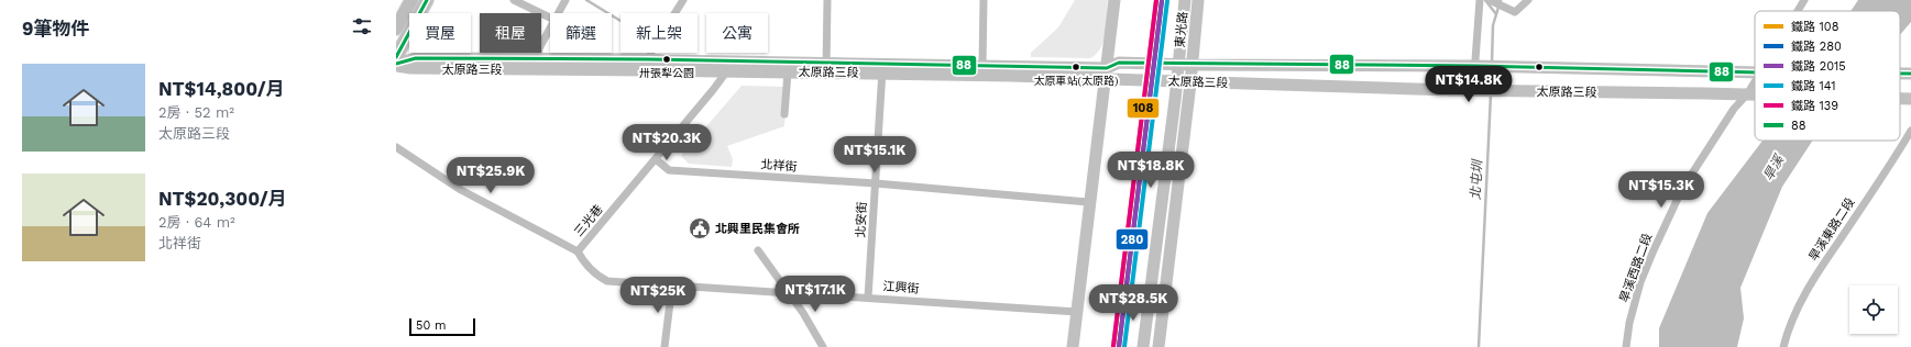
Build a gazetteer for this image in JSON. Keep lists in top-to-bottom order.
{
  "streets": {
    "street": [
      "東光路",
      "太原路三段",
      "北祥街",
      "北安街",
      "三光巷",
      "旱溪東路二段",
      "旱溪西路二段",
      "江興街"
    ]
  },
  "crossings": [
    ["東光路", "太原路三段"],
    ["太原路三段", "北安街"],
    ["太原路三段", "三光巷"],
    ["太原路三段", "旱溪西路二段"],
    ["北祥街", "北安街"],
    ["北祥街", "三光巷"],
    ["北安街", "江興街"],
    ["三光巷", "江興街"]
  ],
  "water": ["旱溪", "北屯圳"],
  "places": {
    "other": ["卅張犁公園", "太原車站(太原路)"],
    "public building": ["北興里民集會所"]
  },
  "lines": [
    "rail line 108",
    "rail line 2015",
    "rail line 139",
    "transit line 88",
    "rail line 280",
    "rail line 141"
  ],
  "legend": [
    "鐵路 108",
    "鐵路 280",
    "鐵路 2015",
    "鐵路 141",
    "鐵路 139",
    "88"
  ],
  "scale_bar": "50 m",
  "page": {
    "heading": "9筆物件",
    "chip": [
      "買屋",
      "租屋",
      "篩選",
      "新上架",
      "公寓"
    ],
    "list": [
      {
        "name": "NT$14,800/月",
        "note": "2房 · 52 m² · 太原路三段"
      },
      {
        "name": "NT$20,300/月",
        "note": "2房 · 64 m² · 北祥街"
      }
    ],
    "price": [
      "NT$14.8K",
      "NT$20.3K",
      "NT$15.1K",
      "NT$18.8K",
      "NT$25.9K",
      "NT$15.3K",
      "NT$17.1K",
      "NT$25K",
      "NT$28.5K"
    ],
    "scale": "50 m"
  }
}
